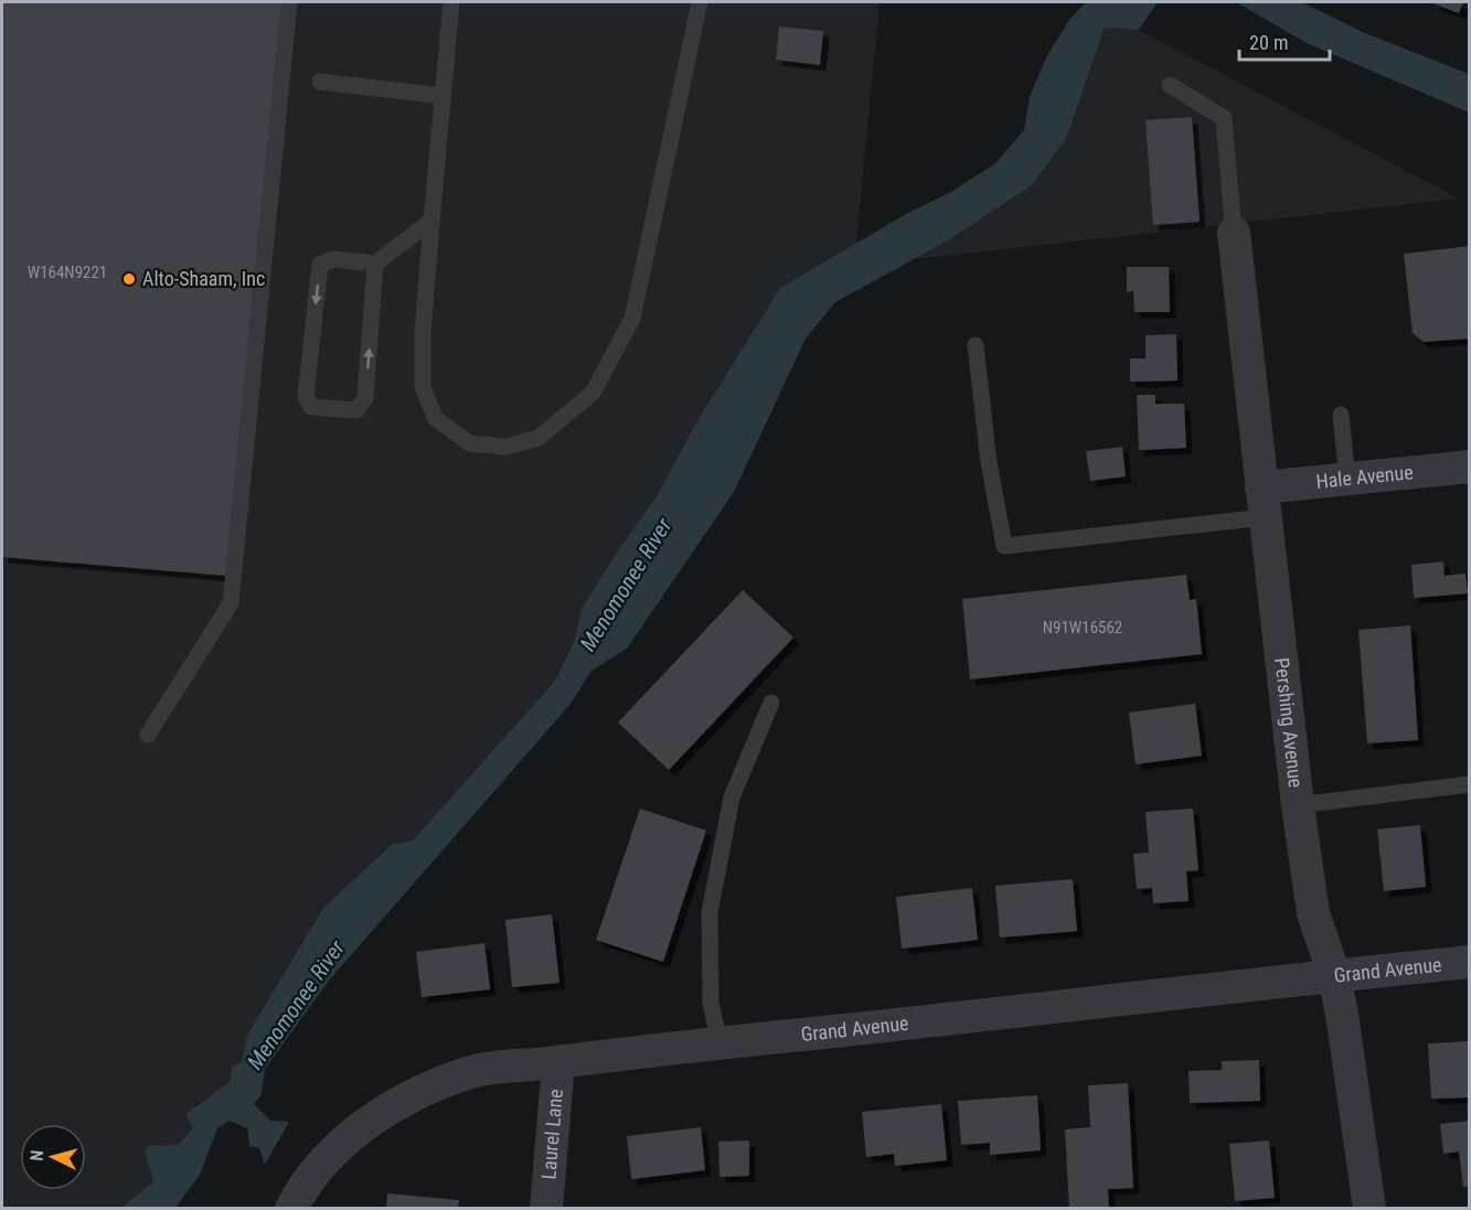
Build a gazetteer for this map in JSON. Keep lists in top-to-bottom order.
{
  "streets": {
    "street": [
      "Hale Avenue",
      "Pershing Avenue",
      "Grand Avenue",
      "Laurel Lane"
    ]
  },
  "crossings": [
    ["Hale Avenue", "Pershing Avenue"],
    ["Pershing Avenue", "Grand Avenue"],
    ["Grand Avenue", "Laurel Lane"]
  ],
  "water": ["Menomonee River"],
  "places": ["Alto-Shaam, Inc"],
  "house_numbers": ["W164N9221", "N91W16562"],
  "scale_bar": "20 m",
  "north": "left"
}
